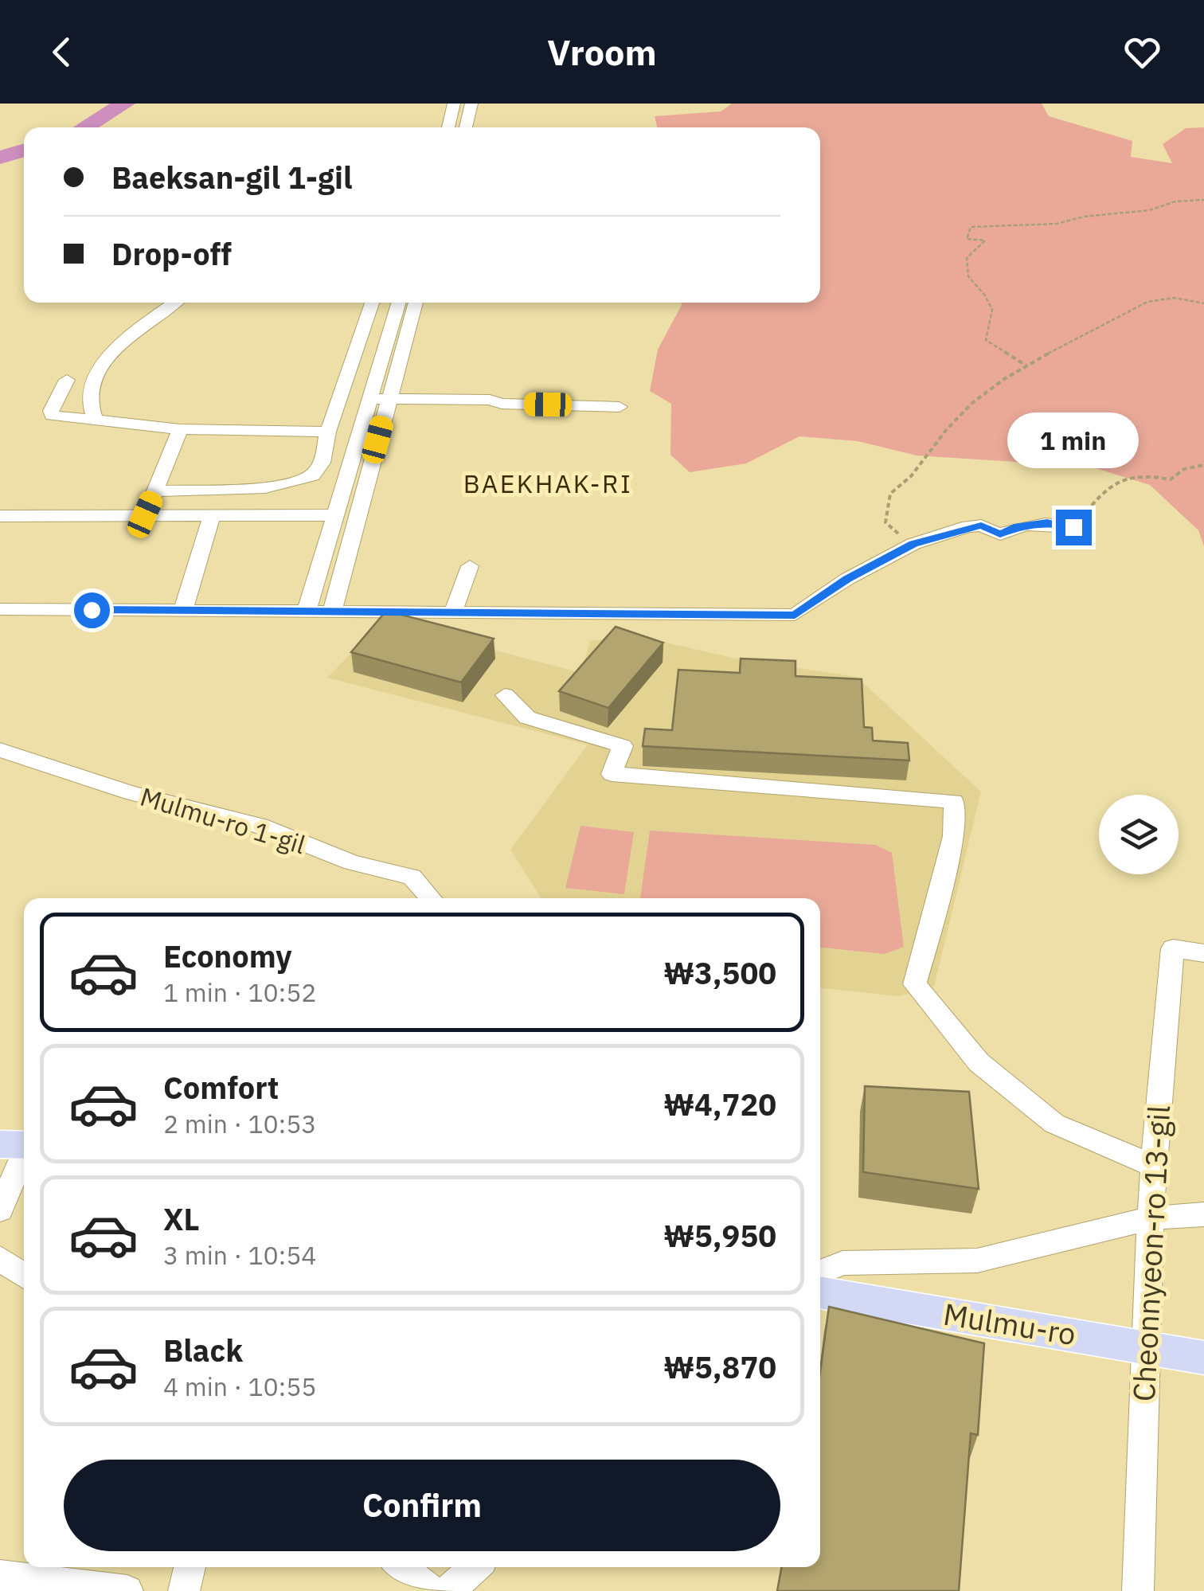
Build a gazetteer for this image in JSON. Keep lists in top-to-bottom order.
{
  "streets": {
    "main road": ["Mulmu-ro"],
    "street": ["Mulmu-ro 1-gil", "Cheonnyeon-ro 13-gil"]
  },
  "crossings": [
    ["Cheonnyeon-ro 13-gil", "Mulmu-ro"]
  ],
  "districts": ["BAEKHAK-RI"],
  "page": {
    "header": "Vroom",
    "banner": ["Baeksan-gil 1-gil", "Drop-off"],
    "bubble": "1 min",
    "list": [
      {
        "name": "Economy",
        "note": "1 min · 10:52",
        "value": "₩3,500"
      },
      {
        "name": "Comfort",
        "note": "2 min · 10:53",
        "value": "₩4,720"
      },
      {
        "name": "XL",
        "note": "3 min · 10:54",
        "value": "₩5,950"
      },
      {
        "name": "Black",
        "note": "4 min · 10:55",
        "value": "₩5,870"
      }
    ],
    "buttons": "Confirm"
  }
}
